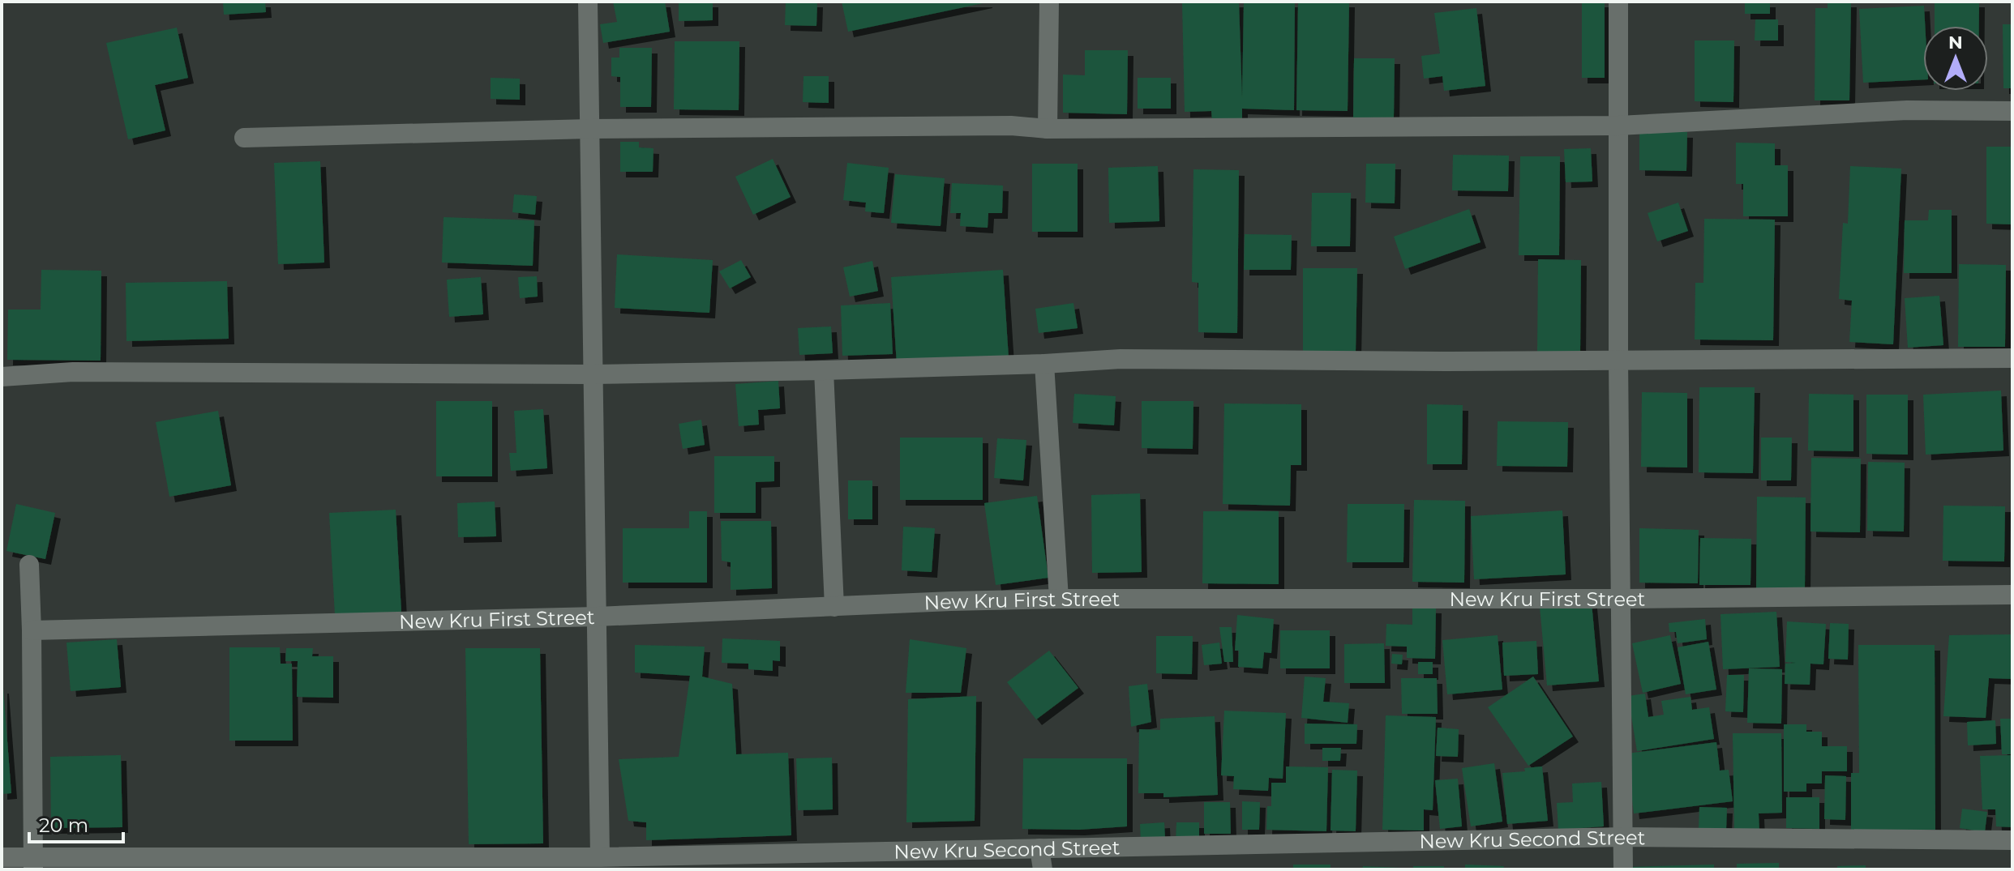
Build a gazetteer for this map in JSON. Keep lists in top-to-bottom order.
{
  "streets": {
    "street": ["New Kru First Street", "New Kru Second Street"]
  },
  "scale_bar": "20 m",
  "north": "top"
}
